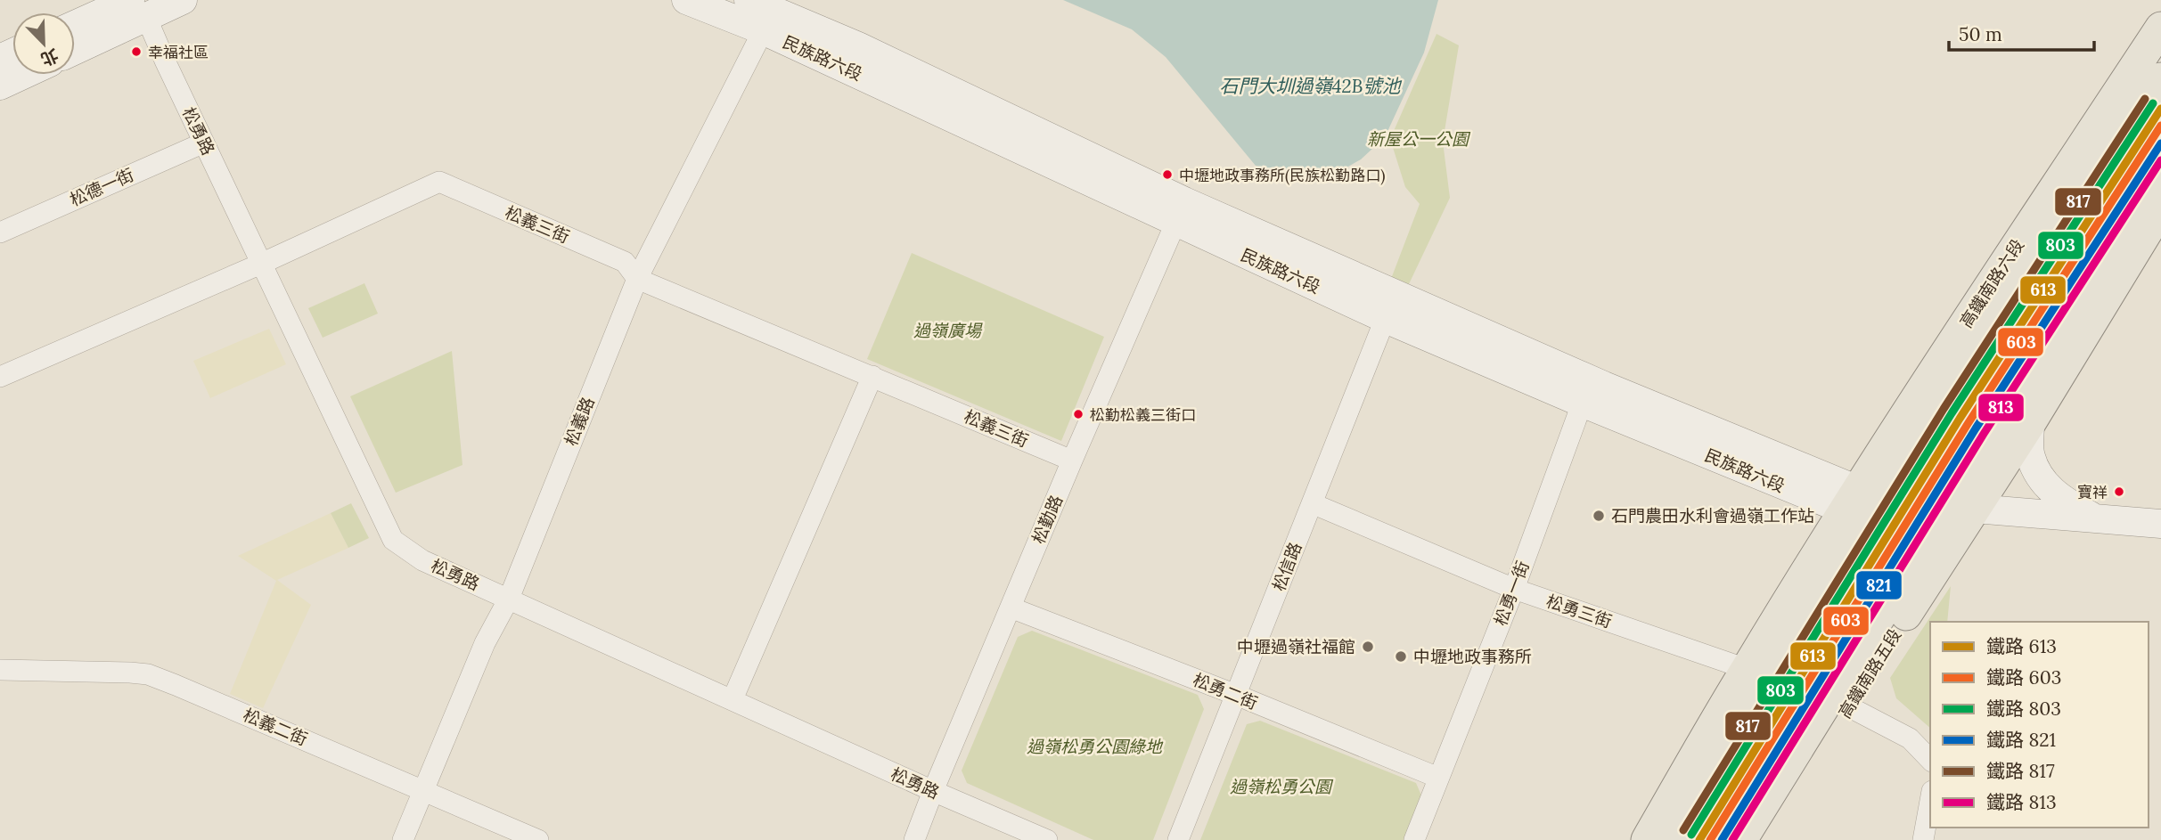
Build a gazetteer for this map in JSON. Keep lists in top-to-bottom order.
{
  "streets": {
    "main road": ["民族路六段", "高鐵南路六段", "高鐵南路五段"],
    "street": [
      "松勇路",
      "松德一街",
      "松義三街",
      "松義路",
      "松勤路",
      "松信路",
      "松勇一街",
      "松勇三街",
      "松勇二街",
      "松義二街"
    ]
  },
  "crossings": [
    ["民族路六段", "高鐵南路六段"],
    ["民族路六段", "松義路"],
    ["民族路六段", "松勤路"],
    ["民族路六段", "松信路"],
    ["民族路六段", "松勇一街"],
    ["民族路六段", "高鐵南路五段"],
    ["松勇路", "松德一街"],
    ["松勇路", "松義三街"],
    ["松勇路", "松義路"],
    ["松勇路", "松勤路"],
    ["松義三街", "松義路"],
    ["松義三街", "松勤路"],
    ["松義路", "松義二街"],
    ["松勤路", "松勇二街"],
    ["松信路", "松勇三街"],
    ["松信路", "松勇二街"],
    ["松勇一街", "松勇三街"],
    ["松勇一街", "松勇二街"]
  ],
  "water": ["石門大圳過嶺42B號池"],
  "parks": [
    "新屋公一公園",
    "過嶺廣場",
    "過嶺松勇公園綠地",
    "過嶺松勇公園"
  ],
  "places": [
    "幸福社區",
    "中壢地政事務所(民族松勤路口)",
    "松勤松義三街口",
    "寶祥",
    "石門農田水利會過嶺工作站",
    "中壢過嶺社福館",
    "中壢地政事務所"
  ],
  "lines": [
    "rail line 817",
    "rail line 803",
    "rail line 613",
    "rail line 603",
    "rail line 821",
    "rail line 813"
  ],
  "legend": [
    "鐵路 613",
    "鐵路 603",
    "鐵路 803",
    "鐵路 821",
    "鐵路 817",
    "鐵路 813"
  ],
  "scale_bar": "50 m",
  "north": "bottom right"
}
